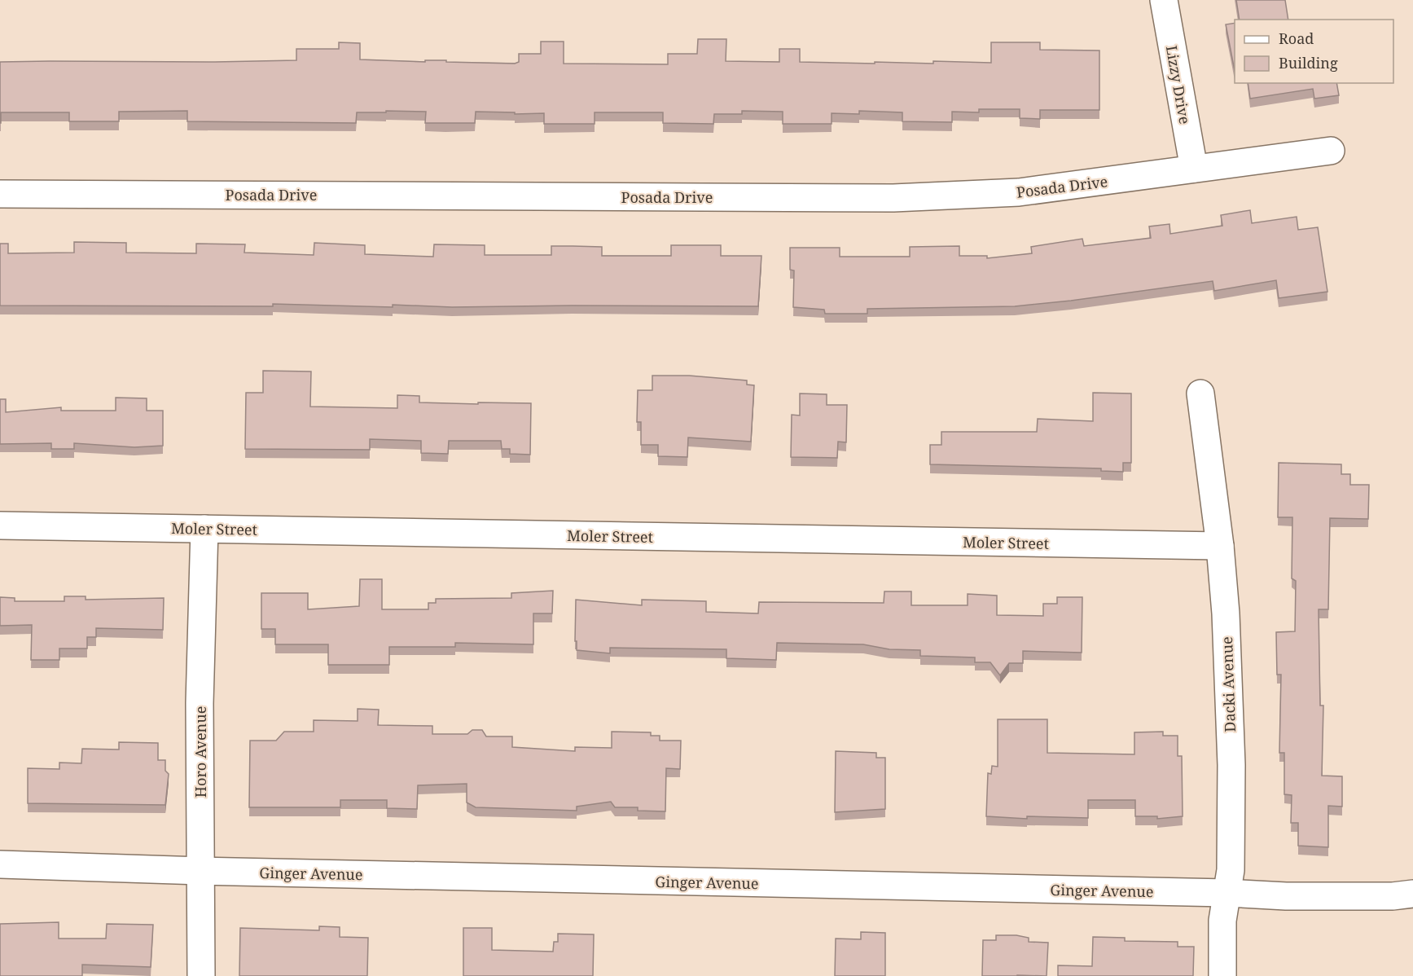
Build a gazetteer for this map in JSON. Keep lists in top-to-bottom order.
{
  "streets": {
    "street": [
      "Lizzy Drive",
      "Posada Drive",
      "Moler Street",
      "Dacki Avenue",
      "Horo Avenue",
      "Ginger Avenue"
    ]
  },
  "crossings": [
    ["Lizzy Drive", "Posada Drive"],
    ["Moler Street", "Dacki Avenue"],
    ["Moler Street", "Horo Avenue"],
    ["Dacki Avenue", "Ginger Avenue"],
    ["Horo Avenue", "Ginger Avenue"]
  ],
  "legend": ["Road", "Building"]
}
